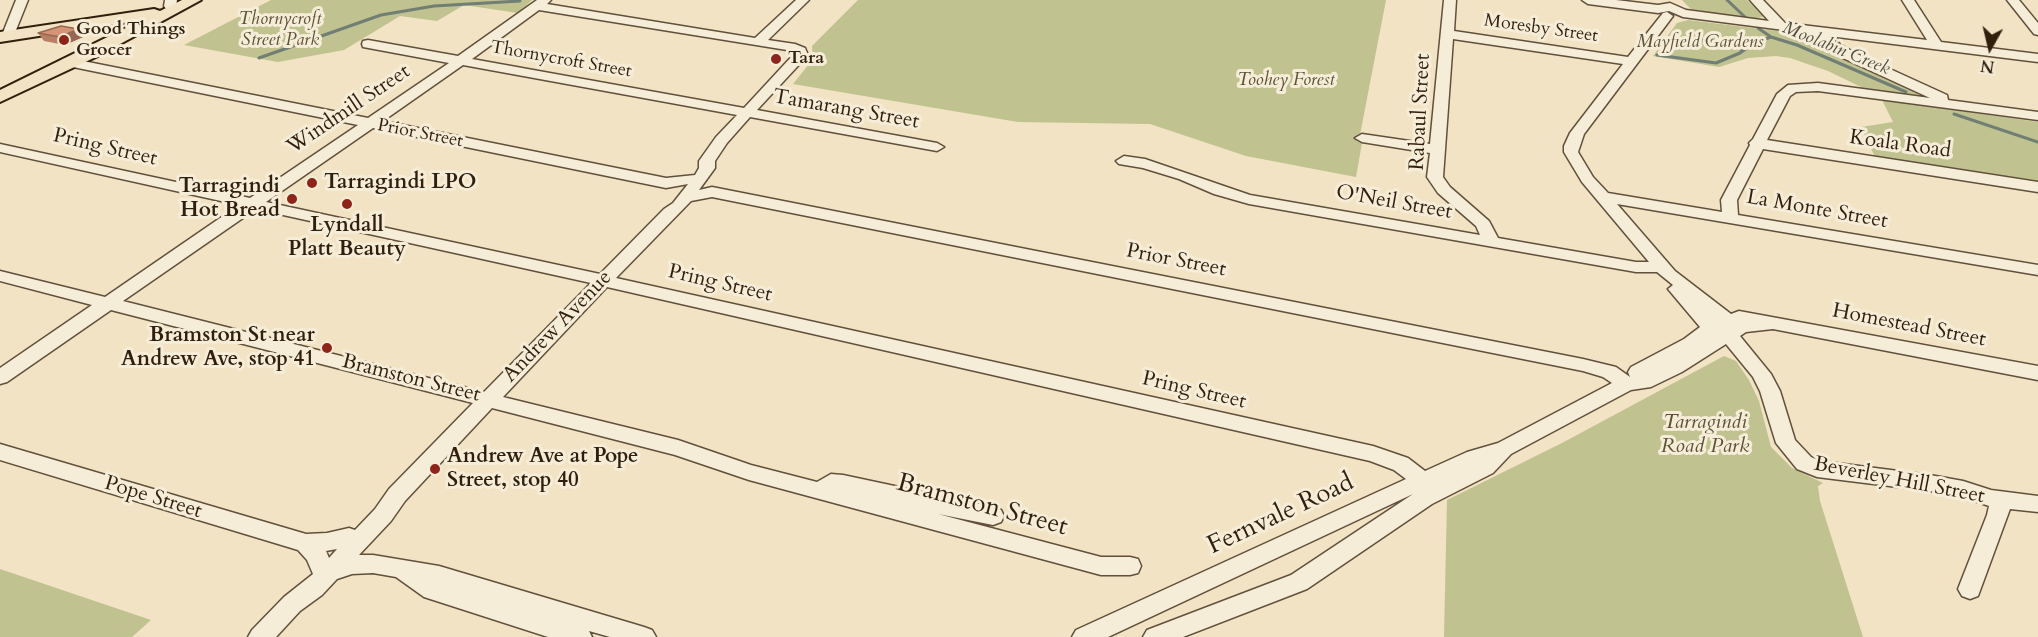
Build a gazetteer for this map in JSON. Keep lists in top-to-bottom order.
{
  "streets": {
    "street": [
      "Moresby Street",
      "Thornycroft Street",
      "Windmill Street",
      "Tamarang Street",
      "Rabaul Street",
      "Prior Street",
      "Koala Road",
      "Pring Street",
      "O'Neil Street",
      "La Monte Street",
      "Homestead Street",
      "Andrew Avenue",
      "Bramston Street",
      "Beverley Hill Street",
      "Pope Street",
      "Fernvale Road"
    ]
  },
  "crossings": [
    ["Moresby Street", "Rabaul Street"],
    ["Moresby Street", "Beverley Hill Street"],
    ["Thornycroft Street", "Windmill Street"],
    ["Thornycroft Street", "Tamarang Street"],
    ["Thornycroft Street", "Andrew Avenue"],
    ["Windmill Street", "Prior Street"],
    ["Windmill Street", "Pring Street"],
    ["Windmill Street", "Bramston Street"],
    ["Tamarang Street", "Andrew Avenue"],
    ["Rabaul Street", "O'Neil Street"],
    ["Prior Street", "Andrew Avenue"],
    ["Prior Street", "Fernvale Road"],
    ["Pring Street", "Andrew Avenue"],
    ["Pring Street", "Fernvale Road"],
    ["O'Neil Street", "Beverley Hill Street"],
    ["La Monte Street", "Beverley Hill Street"],
    ["Homestead Street", "Beverley Hill Street"],
    ["Homestead Street", "Fernvale Road"],
    ["Andrew Avenue", "Bramston Street"],
    ["Andrew Avenue", "Pope Street"],
    ["Beverley Hill Street", "Fernvale Road"]
  ],
  "water": ["Moolabin Creek"],
  "parks": [
    "Thornycroft Street Park",
    "Mayfield Gardens",
    "Toohey Forest",
    "Tarragindi Road Park"
  ],
  "places": [
    "Good Things Grocer",
    "Tara",
    "Tarragindi LPO",
    "Tarragindi Hot Bread",
    "Lyndall Platt Beauty",
    "Bramston St near Andrew Ave, stop 41",
    "Andrew Ave at Pope Street, stop 40"
  ],
  "north": "bottom"
}
